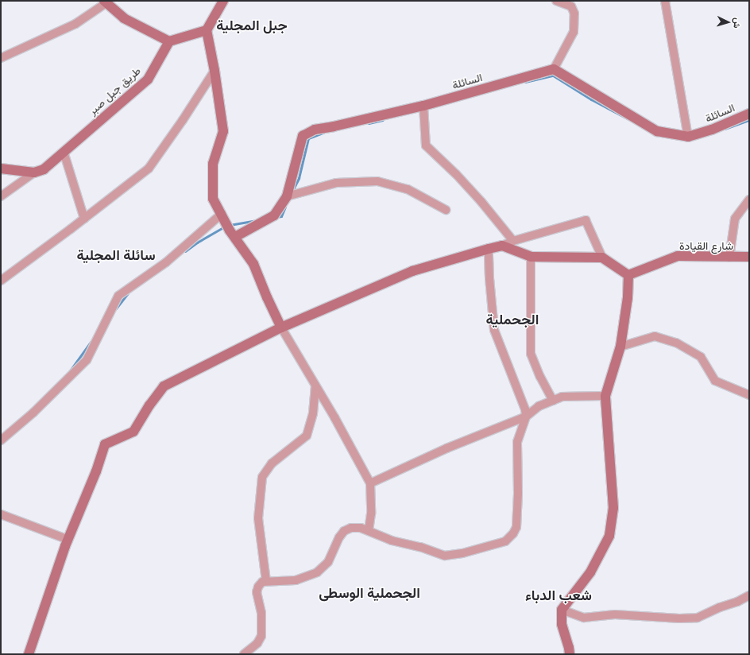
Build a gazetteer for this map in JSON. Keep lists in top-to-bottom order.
{
  "streets": {
    "street": ["السائلة", "طريق جبل صبر", "شارع القيادة"]
  },
  "districts": [
    "جبل المجلية",
    "سائلة المجلية",
    "الجحملية",
    "الجحملية الوسطى",
    "شعب الدباء"
  ],
  "north": "right"
}
